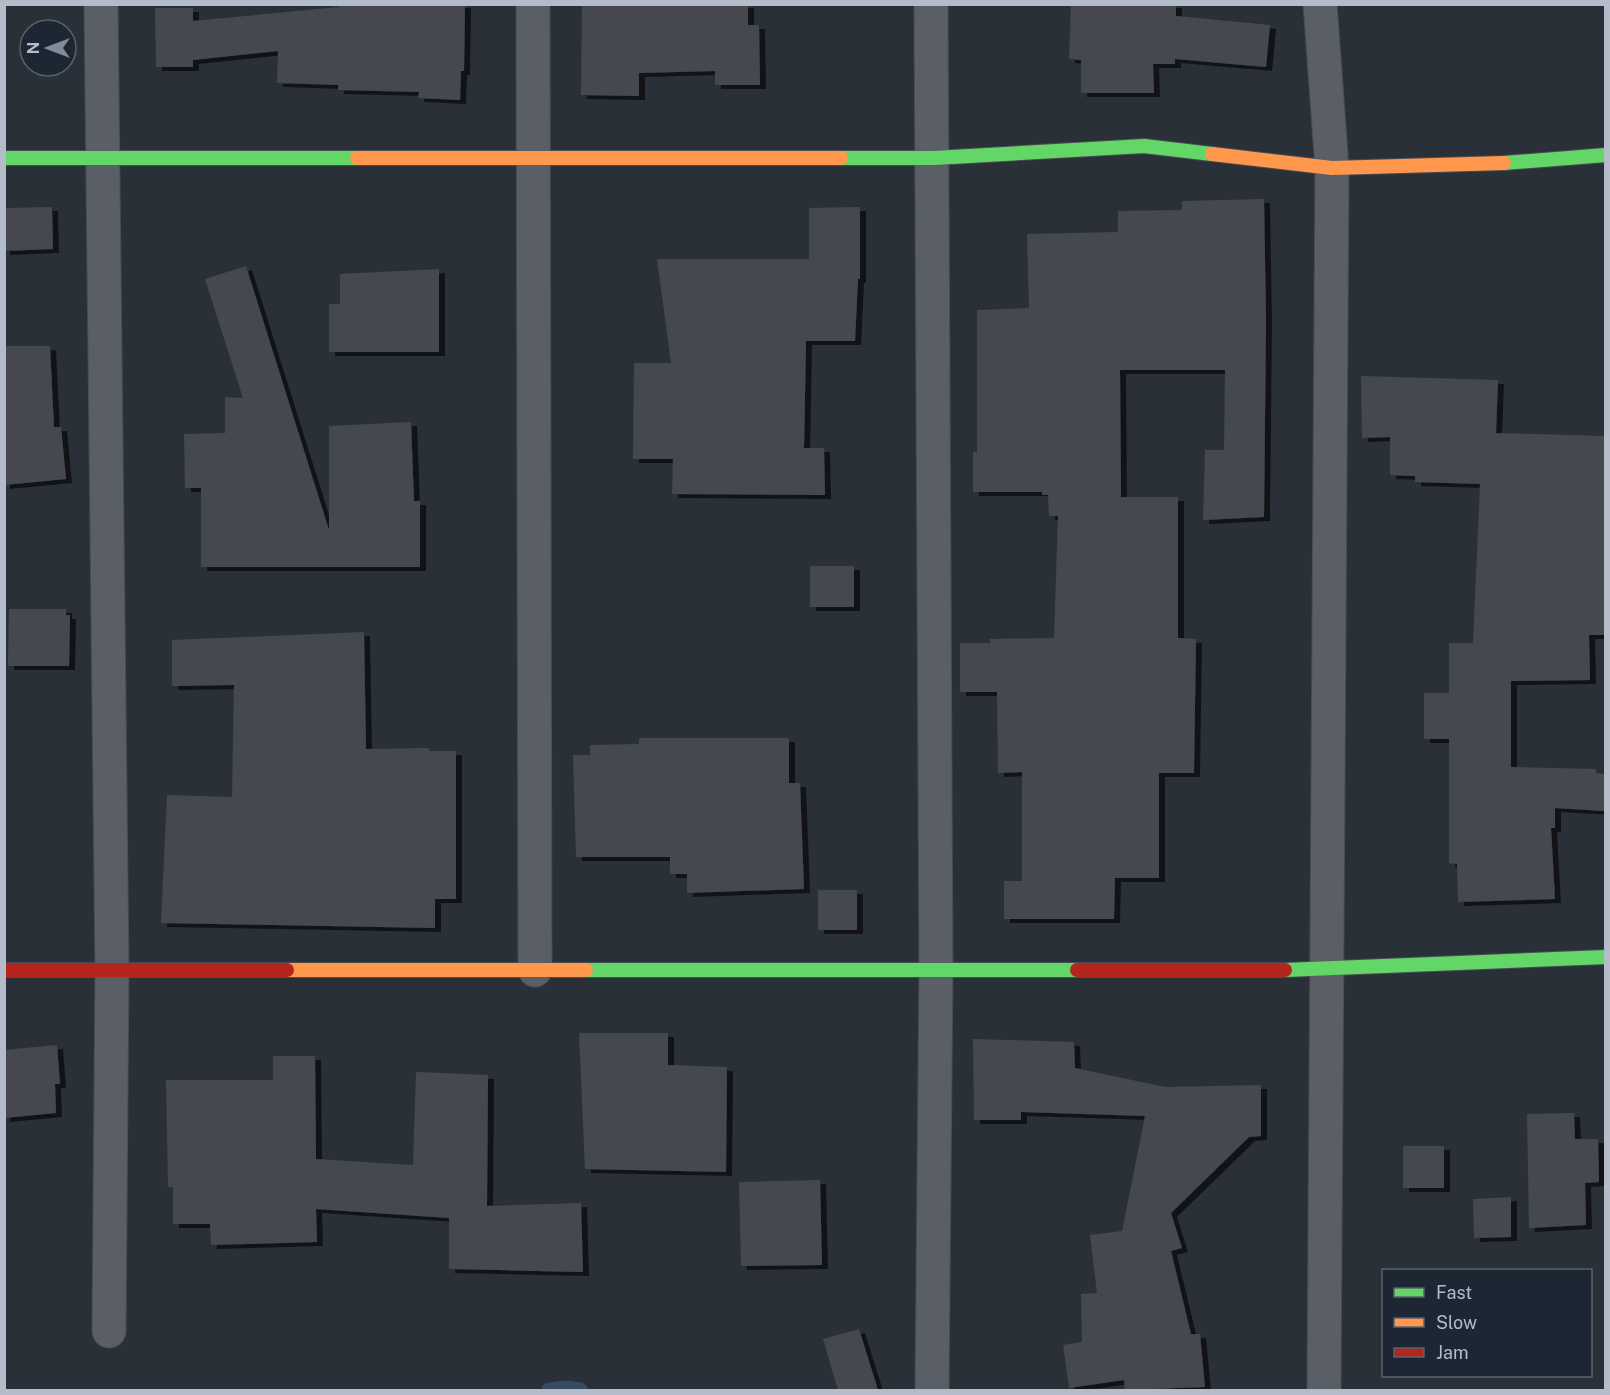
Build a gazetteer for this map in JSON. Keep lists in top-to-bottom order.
{
  "legend": ["Fast", "Slow", "Jam"],
  "north": "left"
}
